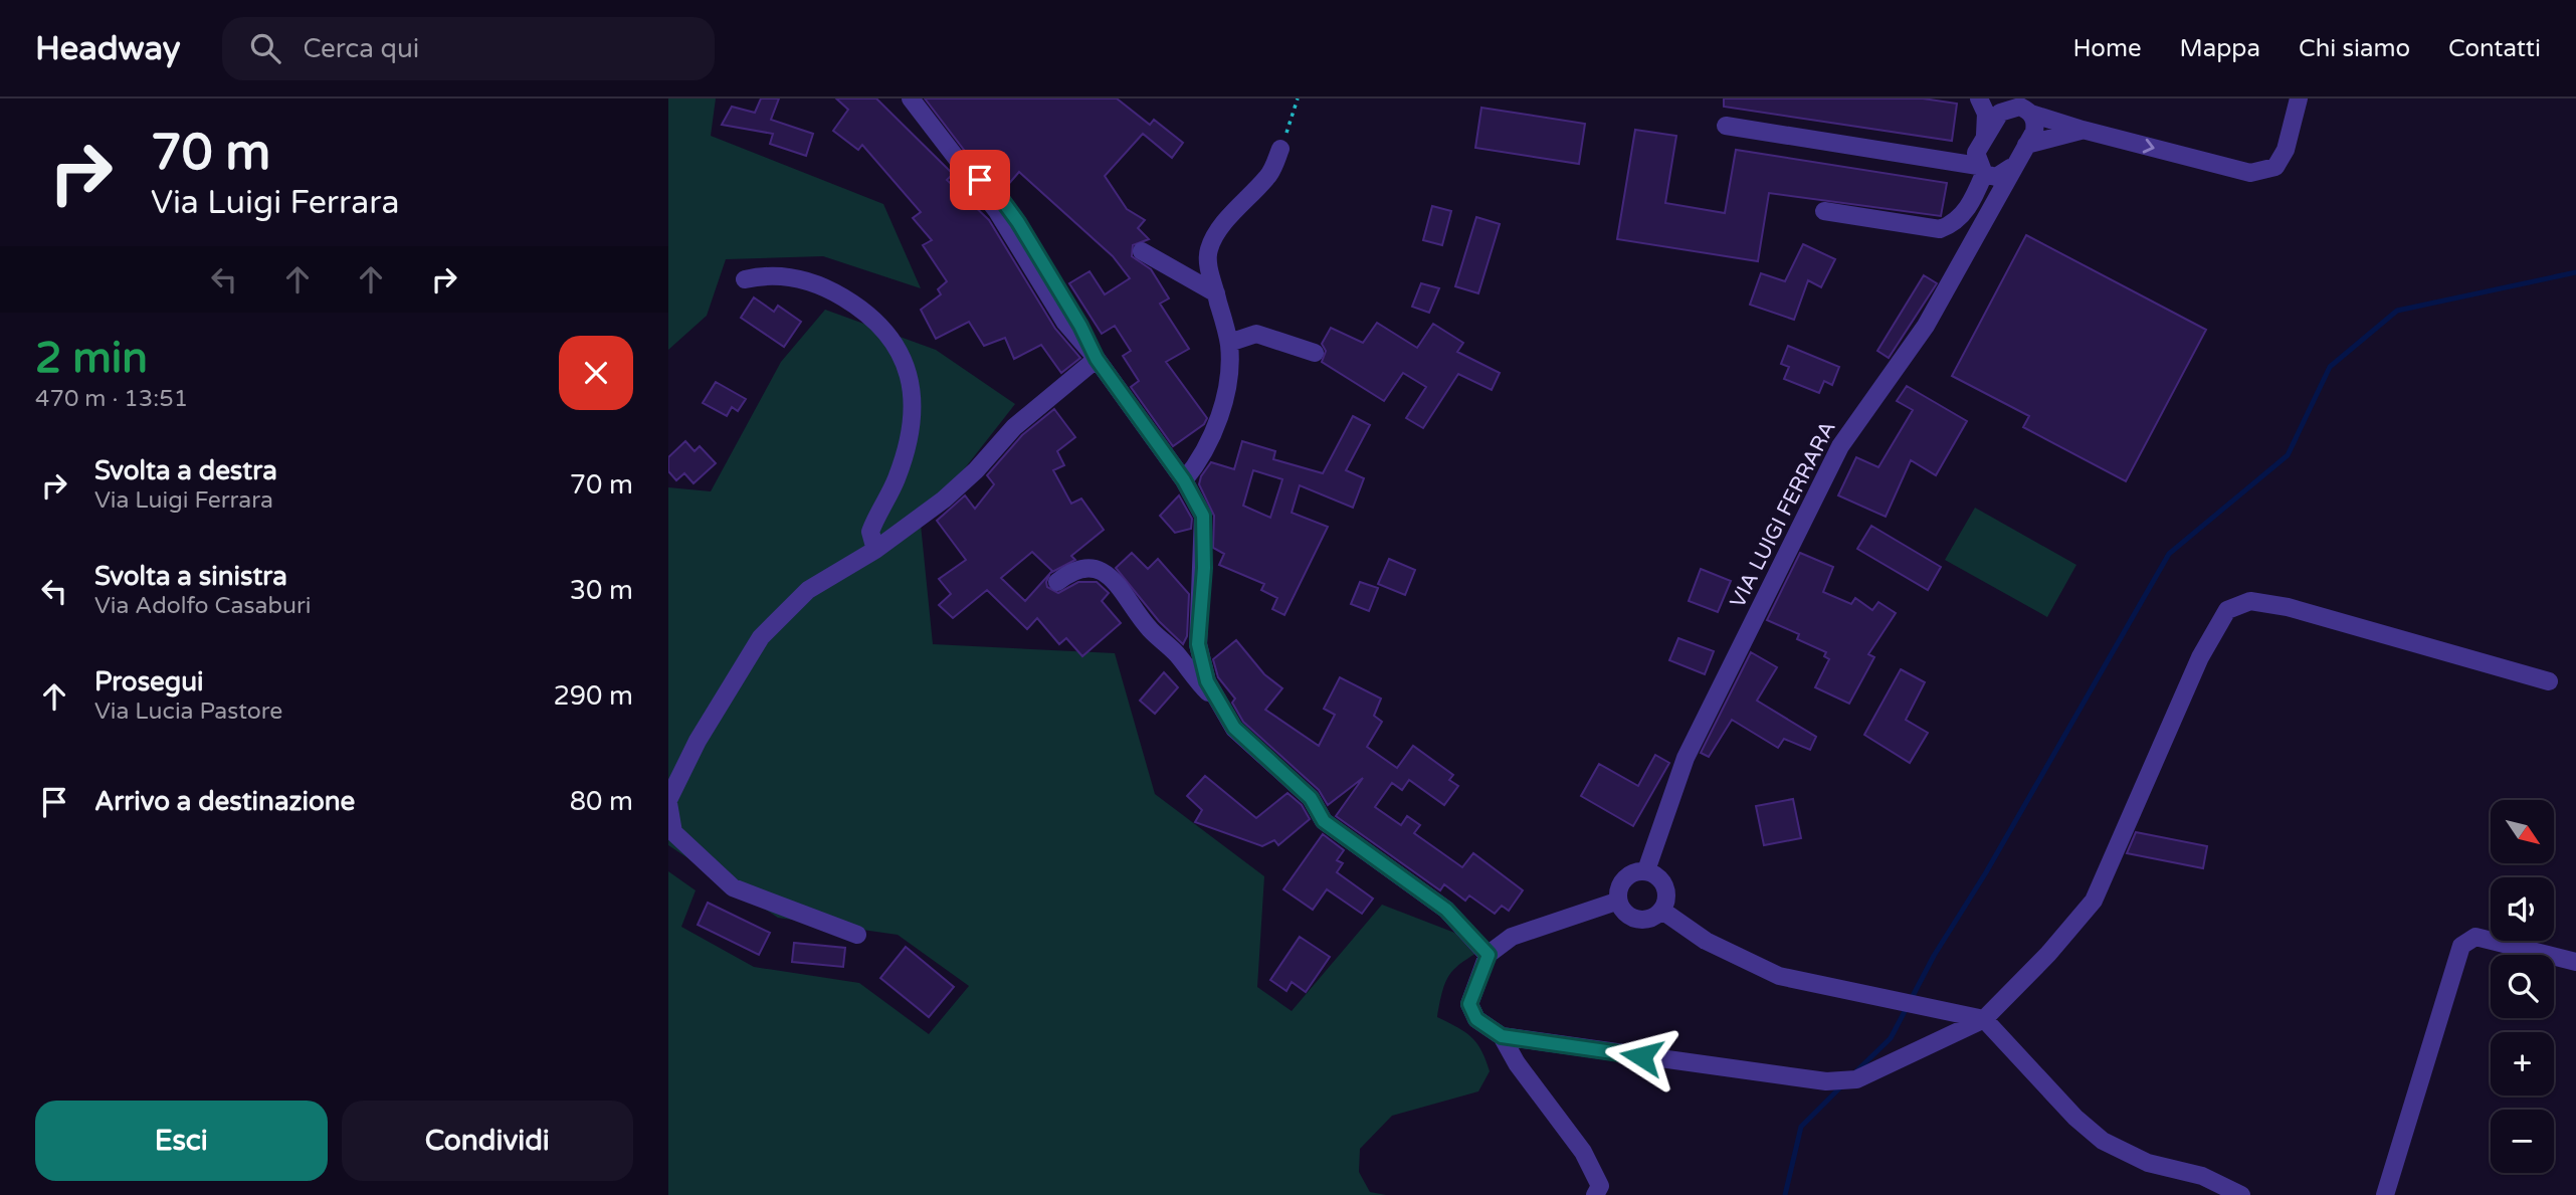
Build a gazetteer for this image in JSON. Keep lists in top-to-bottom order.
{
  "streets": {
    "street": ["VIA LUIGI FERRARA"]
  },
  "north": "bottom right",
  "page": {
    "header": "Headway",
    "search": "Cerca qui",
    "nav": [
      "Home",
      "Mappa",
      "Chi siamo",
      "Contatti"
    ],
    "turn": ["70 m", "Via Luigi Ferrara"],
    "heading": ["2 min", "470 m · 13:51"],
    "list": [
      {
        "name": "Svolta a destra",
        "note": "Via Luigi Ferrara",
        "value": "70 m"
      },
      {
        "name": "Svolta a sinistra",
        "note": "Via Adolfo Casaburi",
        "value": "30 m"
      },
      {
        "name": "Prosegui",
        "note": "Via Lucia Pastore",
        "value": "290 m"
      },
      {
        "name": "Arrivo a destinazione",
        "value": "80 m"
      }
    ],
    "map_buttons": ["+", "−"],
    "buttons": ["Esci", "Condividi"]
  }
}
